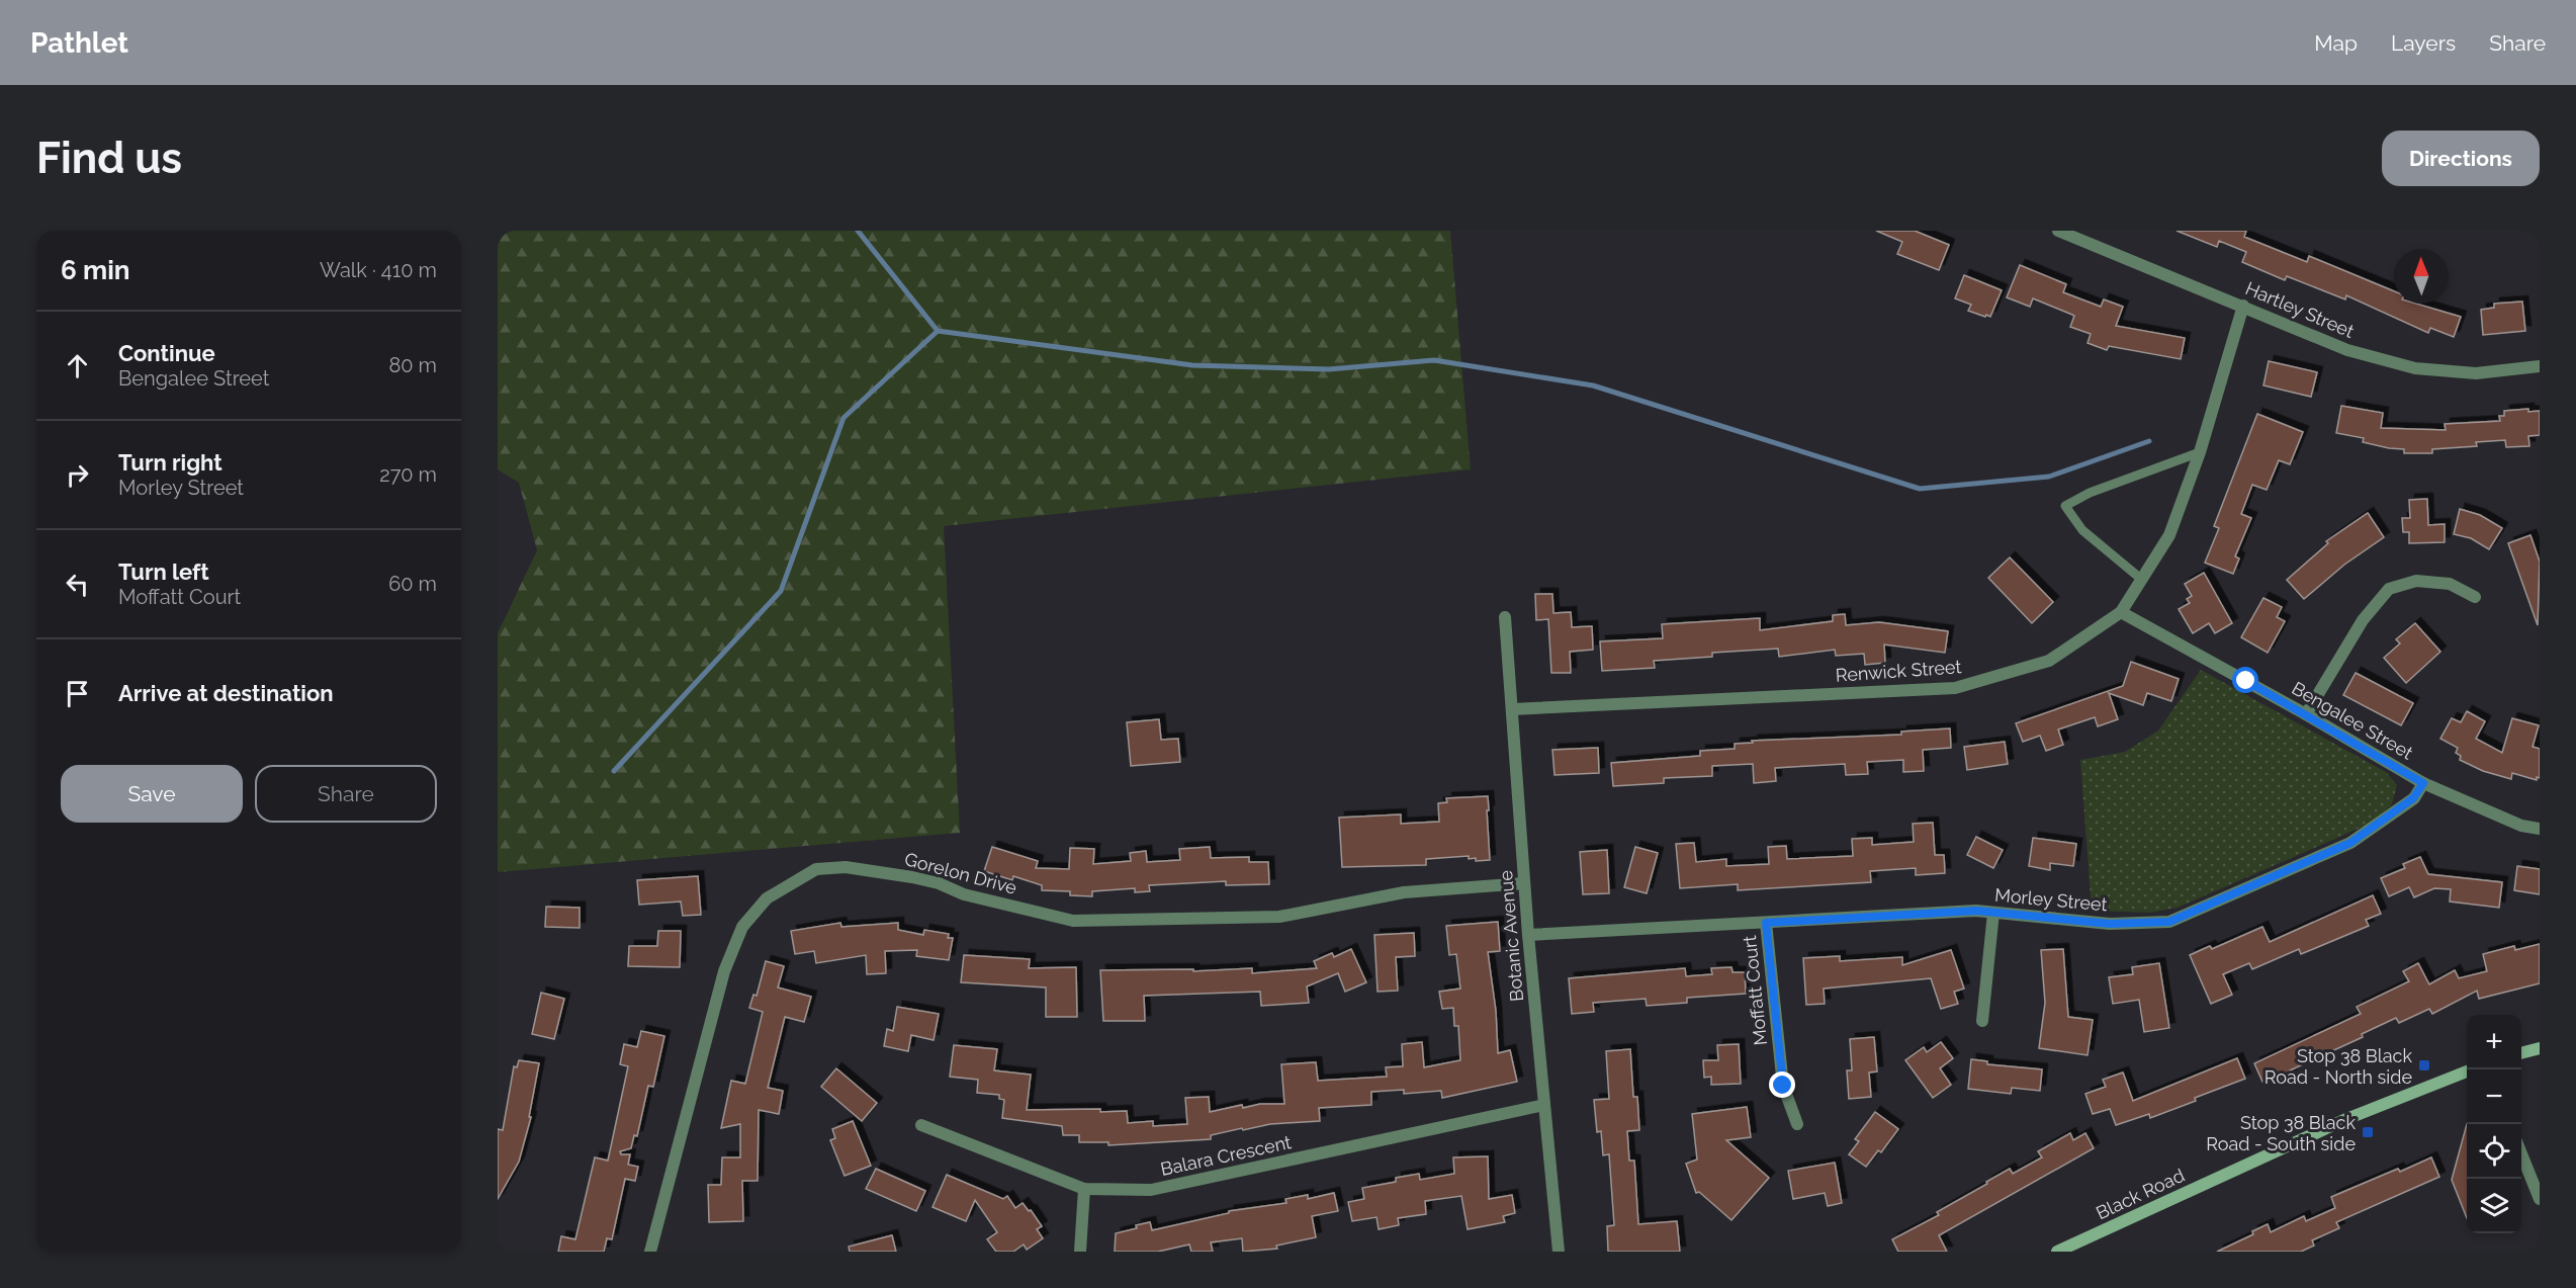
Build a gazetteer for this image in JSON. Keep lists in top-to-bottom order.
{
  "streets": {
    "main road": ["Black Road"],
    "street": [
      "Hartley Street",
      "Renwick Street",
      "Bengalee Street",
      "Gorelon Drive",
      "Morley Street",
      "Botanic Avenue",
      "Moffatt Court",
      "Balara Crescent"
    ]
  },
  "crossings": [
    ["Hartley Street", "Renwick Street"],
    ["Renwick Street", "Bengalee Street"],
    ["Renwick Street", "Botanic Avenue"],
    ["Bengalee Street", "Morley Street"],
    ["Gorelon Drive", "Botanic Avenue"],
    ["Morley Street", "Botanic Avenue"],
    ["Morley Street", "Moffatt Court"],
    ["Botanic Avenue", "Balara Crescent"]
  ],
  "places": {
    "transit": ["Stop 38 Black Road - North side", "Stop 38 Black Road - South side"]
  },
  "north": "top",
  "page": {
    "header": "Pathlet",
    "nav": ["Map", "Layers", "Share"],
    "buttons": [
      "Directions",
      ["Save", "Share"]
    ],
    "title": "Find us",
    "heading": ["6 min", "Walk · 410 m"],
    "list": [
      ["Continue", "Bengalee Street", "80 m"],
      ["Turn right", "Morley Street", "270 m"],
      ["Turn left", "Moffatt Court", "60 m"],
      "Arrive at destination"
    ],
    "map_buttons": ["+", "−"]
  }
}
